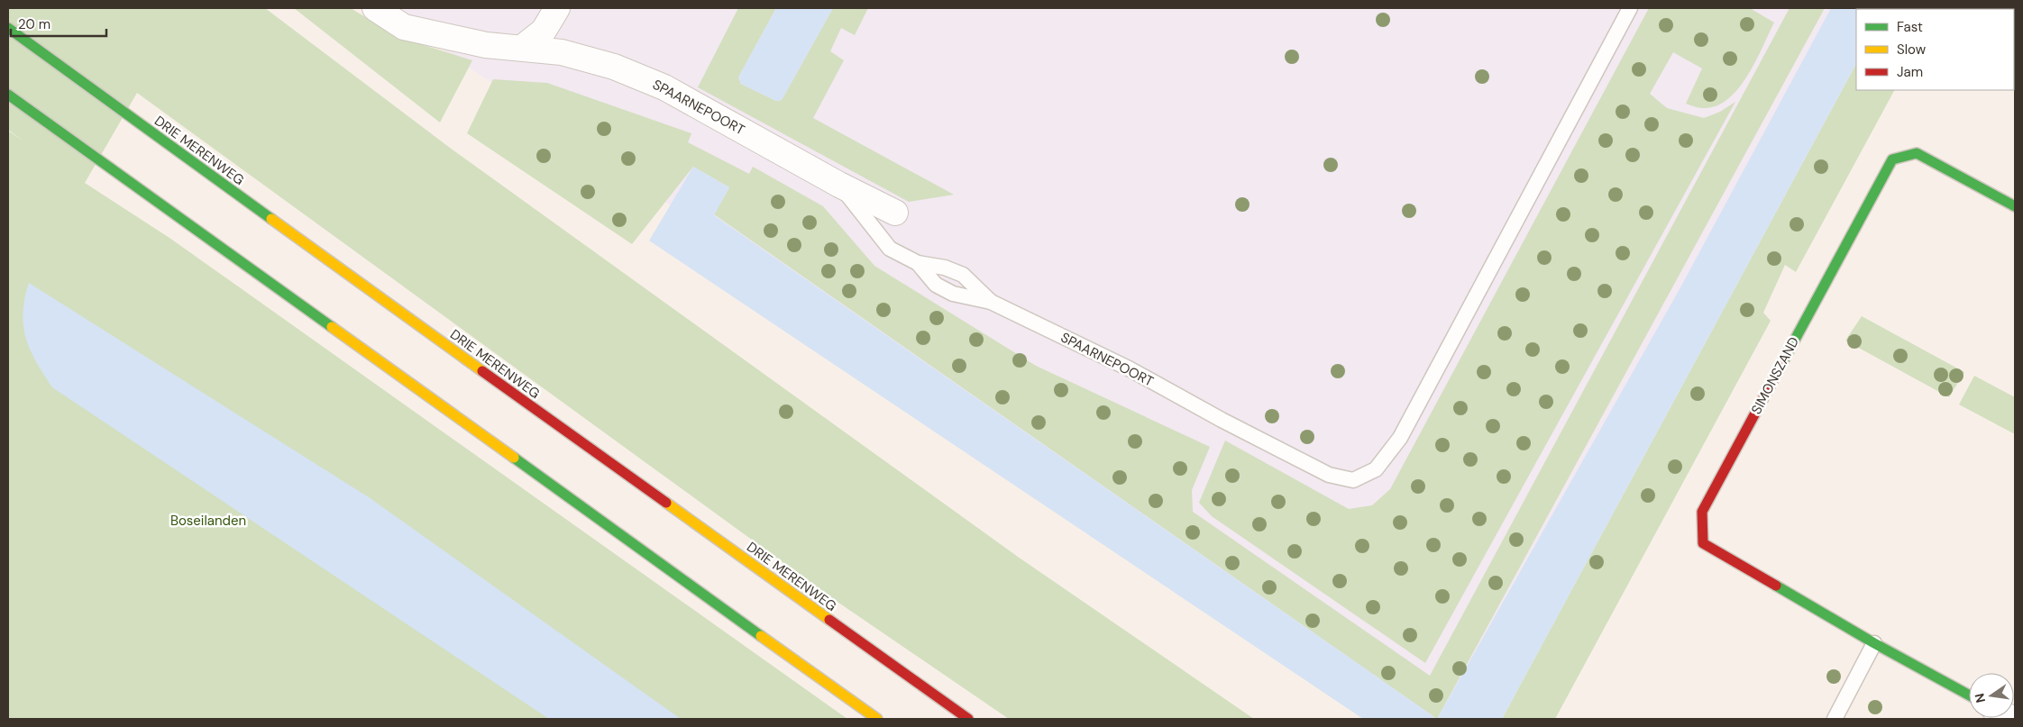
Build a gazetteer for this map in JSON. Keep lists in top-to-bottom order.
{
  "streets": {
    "main road": ["DRIE MERENWEG", "SIMONSZAND"],
    "street": ["SPAARNEPOORT"]
  },
  "parks": ["Boseilanden"],
  "legend": ["Fast", "Slow", "Jam"],
  "scale_bar": "20 m",
  "north": "left"
}
